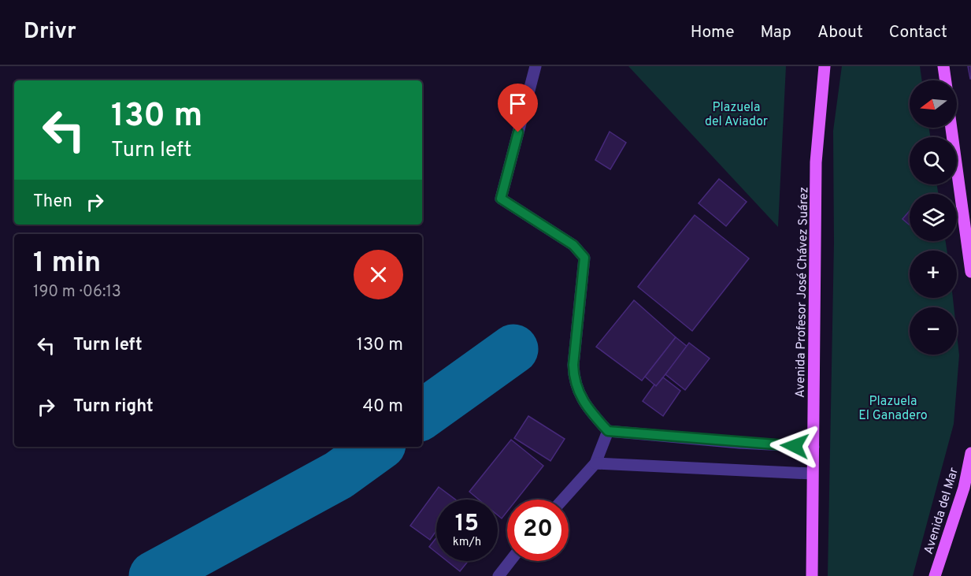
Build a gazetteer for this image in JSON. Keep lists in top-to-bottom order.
{
  "streets": {
    "main road": ["Avenida Profesor José Chávez Suárez", "Avenida del Mar"]
  },
  "parks": ["Plazuela del Aviador", "Plazuela El Ganadero"],
  "north": "left",
  "page": {
    "header": "Drivr",
    "nav": [
      "Home",
      "Map",
      "About",
      "Contact"
    ],
    "map_buttons": ["+", "−"],
    "turn": ["130 m", "Turn left"],
    "then": "Then",
    "heading": ["1 min", "190 m · 06:13"],
    "list": [
      {
        "name": "Turn left",
        "value": "130 m"
      },
      {
        "name": "Turn right",
        "value": "40 m"
      }
    ],
    "speed": "15 km/h",
    "limit": "20"
  }
}
